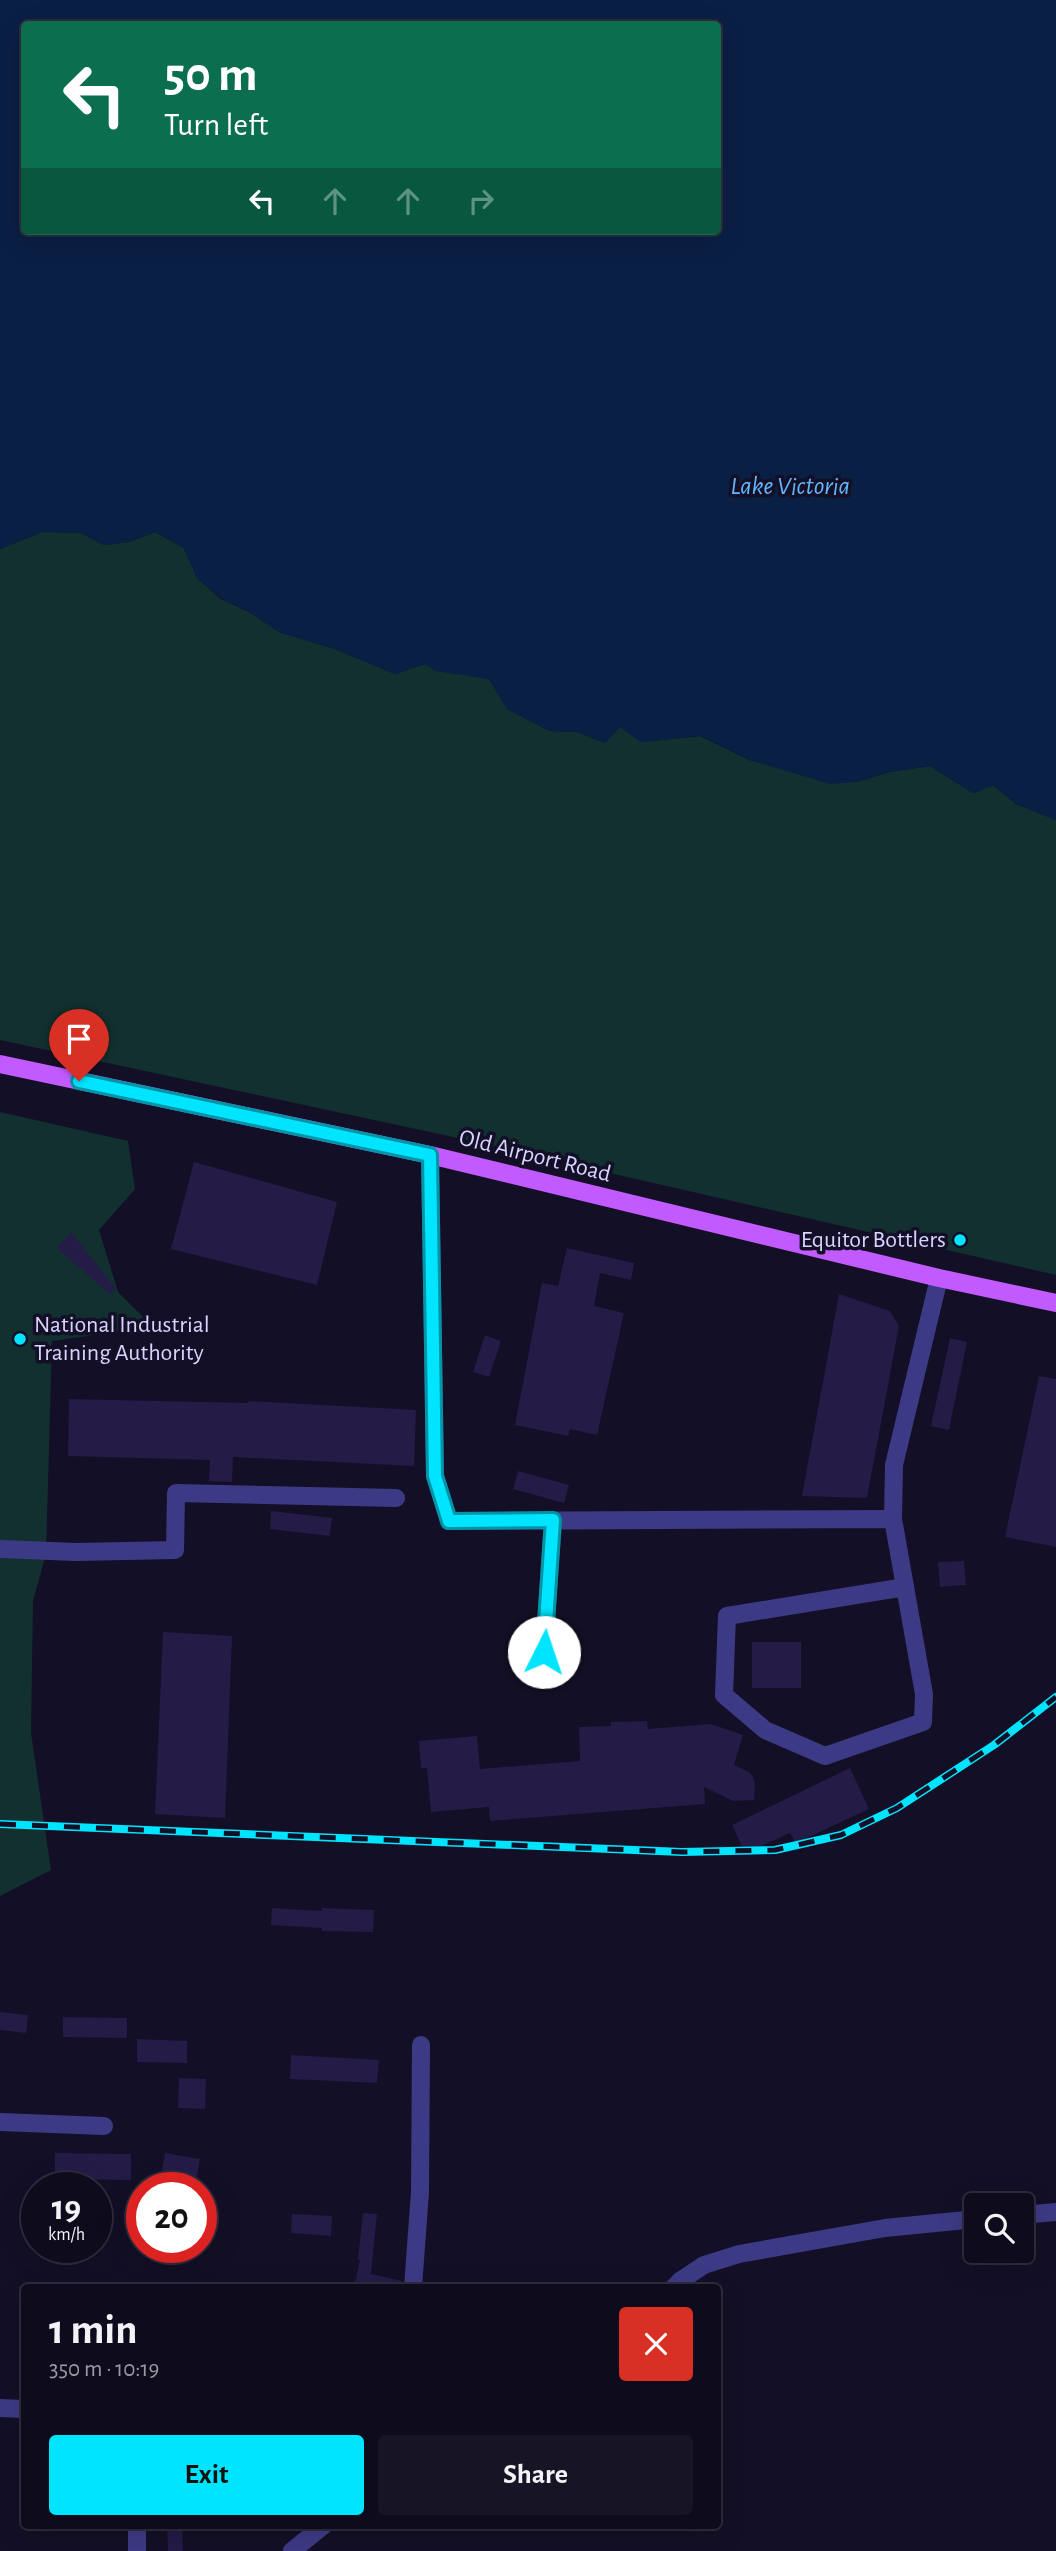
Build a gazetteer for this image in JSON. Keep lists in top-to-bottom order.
{
  "streets": {
    "main road": ["Old Airport Road"]
  },
  "water": ["Lake Victoria"],
  "places": ["Equitor Bottlers", "National Industrial Training Authority"],
  "page": {
    "turn": ["50 m", "Turn left"],
    "speed": "19 km/h",
    "limit": "20",
    "heading": ["1 min", "350 m · 10:19"],
    "buttons": ["Exit", "Share"]
  }
}
